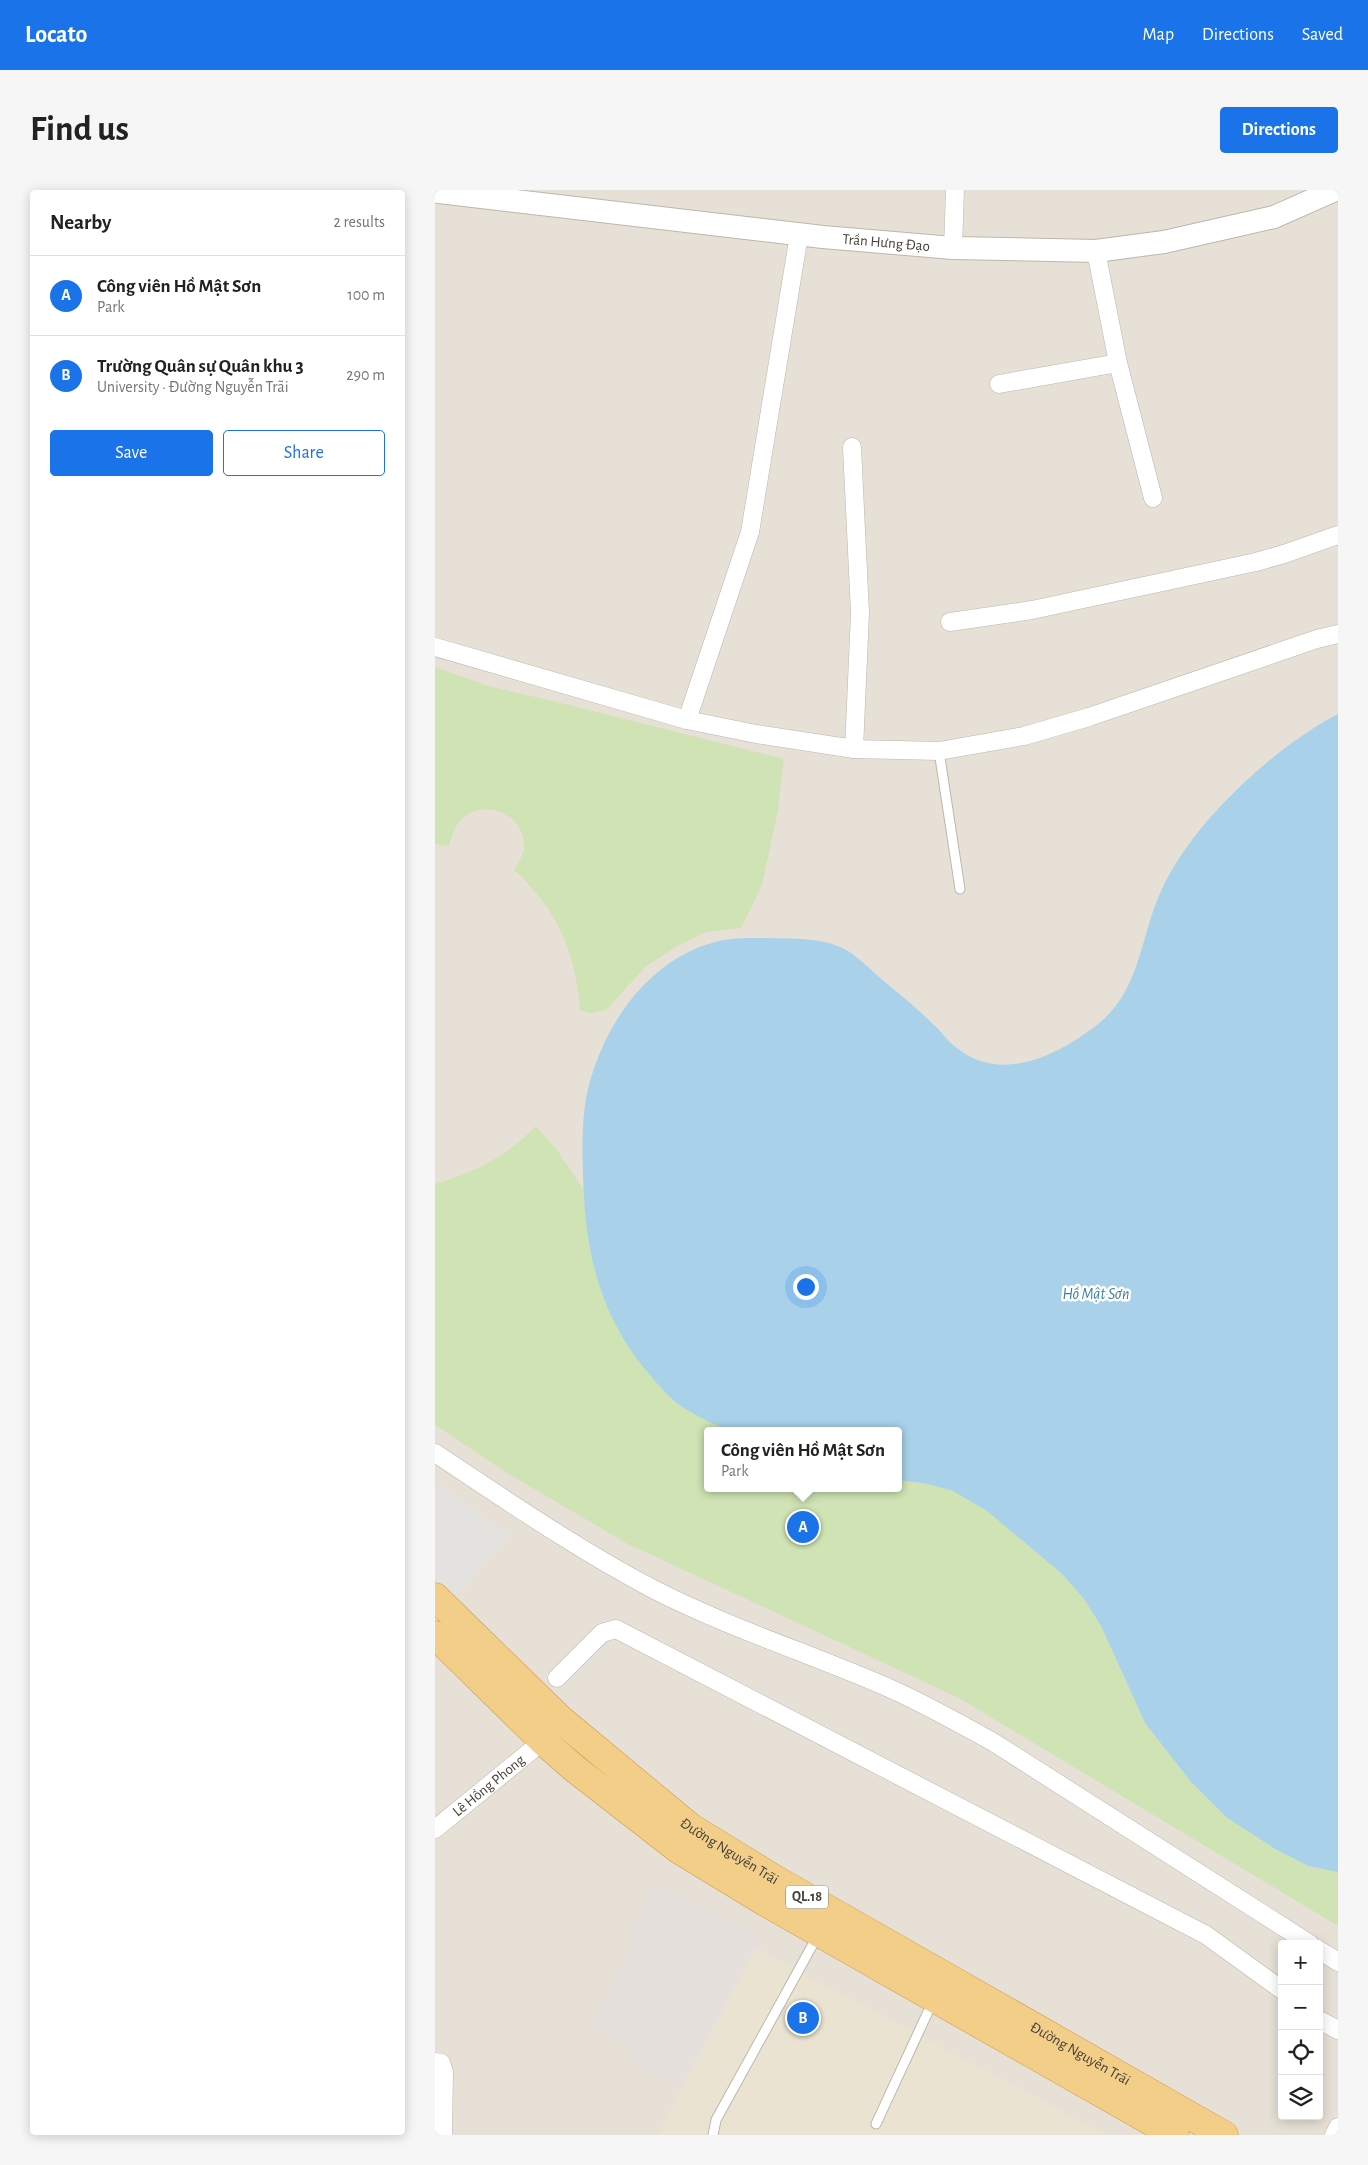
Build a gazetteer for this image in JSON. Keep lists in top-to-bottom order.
{
  "streets": {
    "highway": ["Đường Nguyễn Trãi", "QL.18"],
    "street": ["Trần Hưng Đạo", "Lê Hồng Phong"]
  },
  "crossings": [
    ["Lê Hồng Phong", "Đường Nguyễn Trãi"]
  ],
  "water": ["Hồ Mật Sơn"],
  "page": {
    "header": "Locato",
    "nav": ["Map", "Directions", "Saved"],
    "buttons": [
      "Directions",
      ["Save", "Share"]
    ],
    "title": "Find us",
    "heading": ["Nearby", "2 results"],
    "list": [
      {
        "mark": "A",
        "name": "Công viên Hồ Mật Sơn",
        "note": "Park",
        "value": "100 m"
      },
      {
        "mark": "B",
        "name": "Trường Quân sự Quân khu 3",
        "note": "University · Đường Nguyễn Trãi",
        "value": "290 m"
      }
    ],
    "popup": ["Công viên Hồ Mật Sơn", "Park"],
    "pins": ["A", "B"],
    "map_buttons": ["+", "−"]
  }
}
